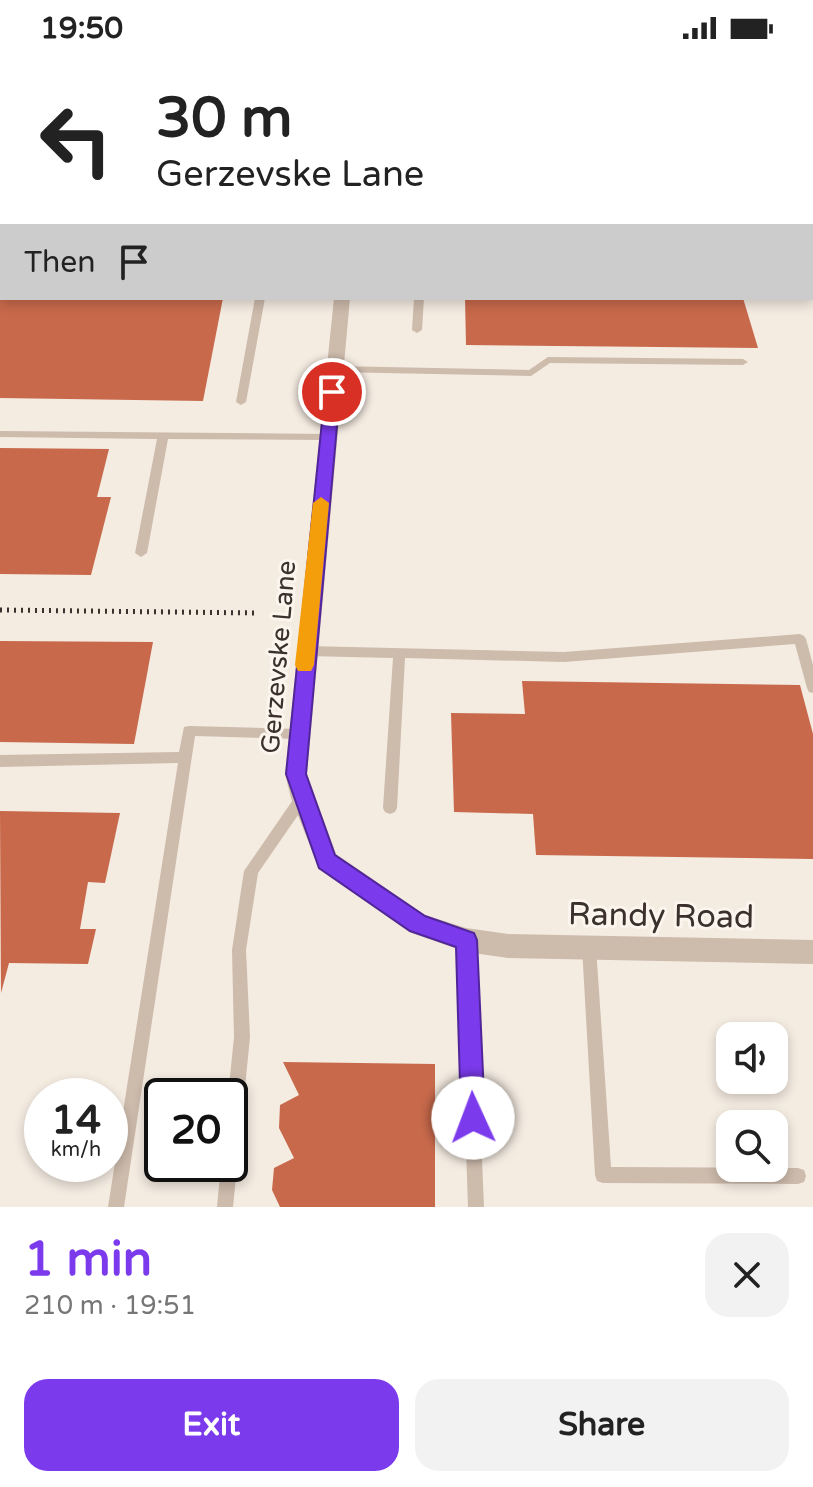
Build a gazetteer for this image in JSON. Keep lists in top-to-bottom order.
{
  "streets": {
    "street": ["Gerzevske Lane", "Randy Road"]
  },
  "crossings": [
    ["Gerzevske Lane", "Randy Road"]
  ],
  "page": {
    "status": "19:50",
    "turn": ["30 m", "Gerzevske Lane"],
    "then": "Then",
    "speed": "14 km/h",
    "limit": "20",
    "heading": ["1 min", "210 m · 19:51"],
    "buttons": ["Exit", "Share"]
  }
}
